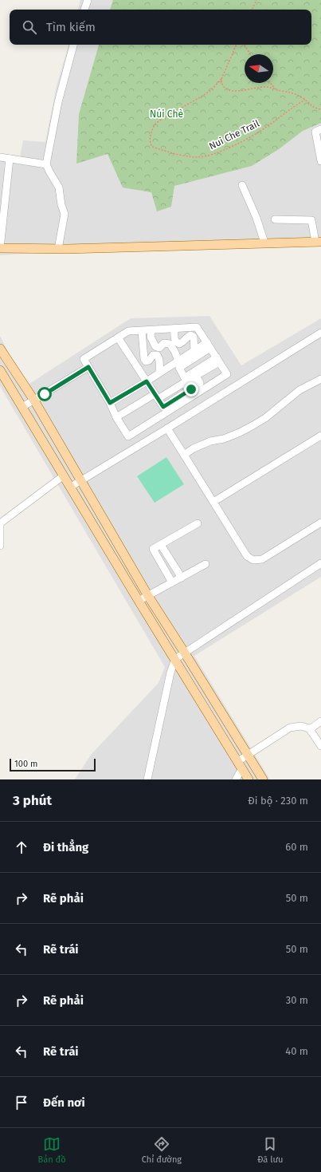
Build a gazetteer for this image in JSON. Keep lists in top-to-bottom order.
{
  "streets": {
    "path": ["Nui Che Trail"]
  },
  "parks": ["Núi Chè"],
  "scale_bar": "100 m",
  "north": "left",
  "page": {
    "search": "Tìm kiếm",
    "scale": "100 m",
    "heading": ["3 phút", "Đi bộ · 230 m"],
    "list": [
      ["Đi thẳng", "60 m"],
      ["Rẽ phải", "50 m"],
      ["Rẽ trái", "50 m"],
      ["Rẽ phải", "30 m"],
      ["Rẽ trái", "40 m"],
      "Đến nơi"
    ],
    "nav": ["Bản đồ", "Chỉ đường", "Đã lưu"]
  }
}
